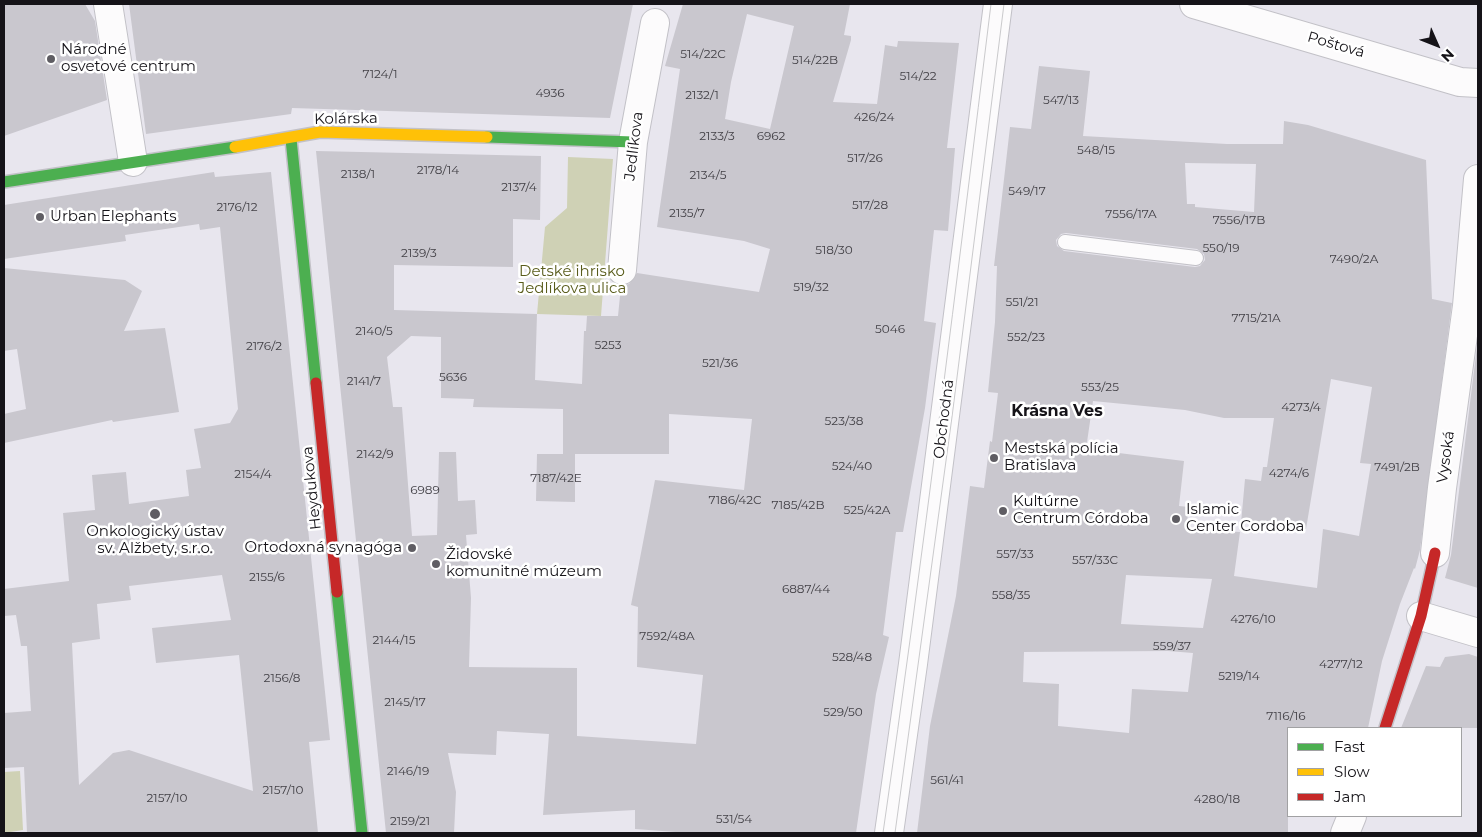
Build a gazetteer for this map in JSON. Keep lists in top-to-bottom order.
{
  "streets": {
    "street": [
      "Poštová",
      "Kolárska",
      "Jedlíkova",
      "Obchodná",
      "Vysoká",
      "Heydukova"
    ]
  },
  "crossings": [
    ["Kolárska", "Jedlíkova"],
    ["Kolárska", "Heydukova"]
  ],
  "districts": ["Krásna Ves"],
  "parks": ["Detské ihrisko Jedlíkova ulica"],
  "places": [
    "Národné osvetové centrum",
    "Urban Elephants",
    "Mestská polícia Bratislava",
    "Kultúrne Centrum Córdoba",
    "Onkologický ústav sv. Alžbety, s.r.o.",
    "Islamic Center Cordoba",
    "Ortodoxná synagóga",
    "Židovské komunitné múzeum"
  ],
  "house_numbers": [
    "514/22C",
    "514/22B",
    "7124/1",
    "514/22",
    "4936",
    "2132/1",
    "547/13",
    "426/24",
    "2133/3",
    "6962",
    "548/15",
    "517/26",
    "2178/14",
    "2138/1",
    "2134/5",
    "2137/4",
    "549/17",
    "517/28",
    "2176/12",
    "2135/7",
    "7556/17A",
    "7556/17B",
    "550/19",
    "518/30",
    "2139/3",
    "7490/2A",
    "519/32",
    "551/21",
    "7715/21A",
    "5046",
    "2140/5",
    "552/23",
    "5253",
    "2176/2",
    "521/36",
    "5636",
    "2141/7",
    "553/25",
    "4273/4",
    "523/38",
    "2142/9",
    "524/40",
    "7491/2B",
    "4274/6",
    "2154/4",
    "7187/42E",
    "6989",
    "7186/42C",
    "7185/42B",
    "525/42A",
    "557/33",
    "557/33C",
    "2155/6",
    "6887/44",
    "558/35",
    "4276/10",
    "7592/48A",
    "2144/15",
    "559/37",
    "528/48",
    "4277/12",
    "5219/14",
    "2156/8",
    "2145/17",
    "529/50",
    "7116/16",
    "2146/19",
    "561/41",
    "2157/10",
    "2157/10",
    "4280/18",
    "531/54",
    "2159/21"
  ],
  "legend": ["Fast", "Slow", "Jam"],
  "north": "bottom right"
}
